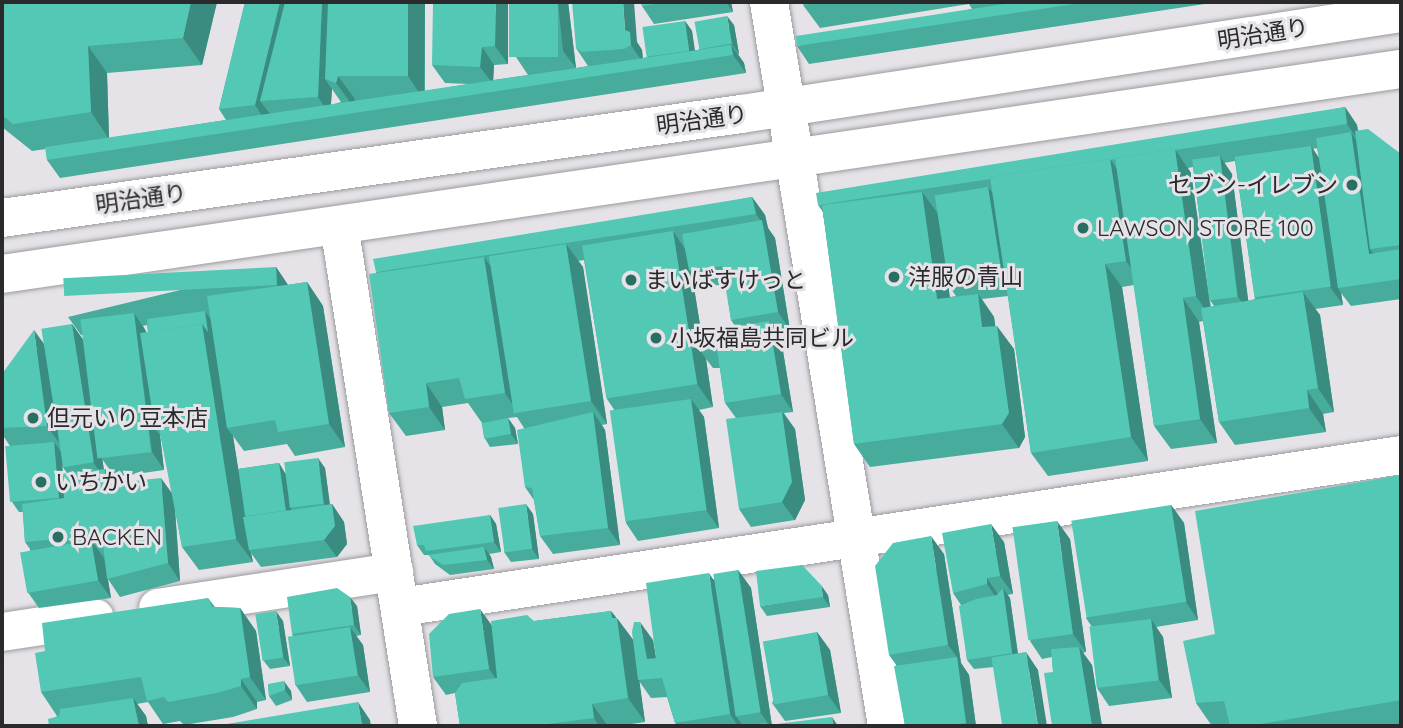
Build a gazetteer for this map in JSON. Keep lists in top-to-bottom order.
{
  "streets": {
    "main road": ["明治通り"]
  },
  "places": [
    "セブン-イレブン",
    "LAWSON STORE 100",
    "洋服の青山",
    "まいばすけっと",
    "小坂福島共同ビル",
    "但元いり豆本店",
    "いちかい",
    "BACKEN"
  ]
}
